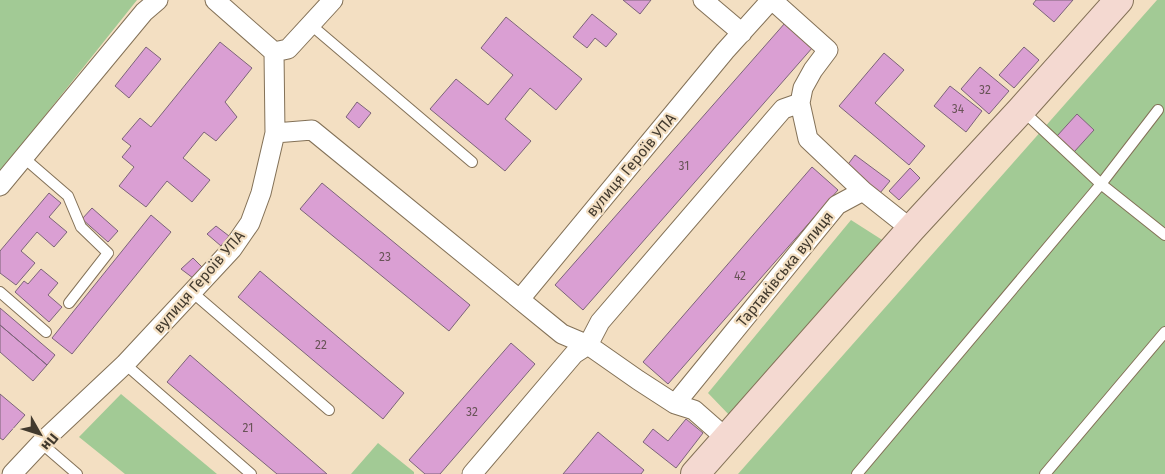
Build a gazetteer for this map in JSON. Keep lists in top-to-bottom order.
{
  "streets": {
    "street": ["вулиця Героїв УПА", "Тартаківська вулиця"]
  },
  "house_numbers": [
    "32",
    "34",
    "31",
    "23",
    "42",
    "22",
    "32",
    "21"
  ],
  "north": "bottom right"
}
